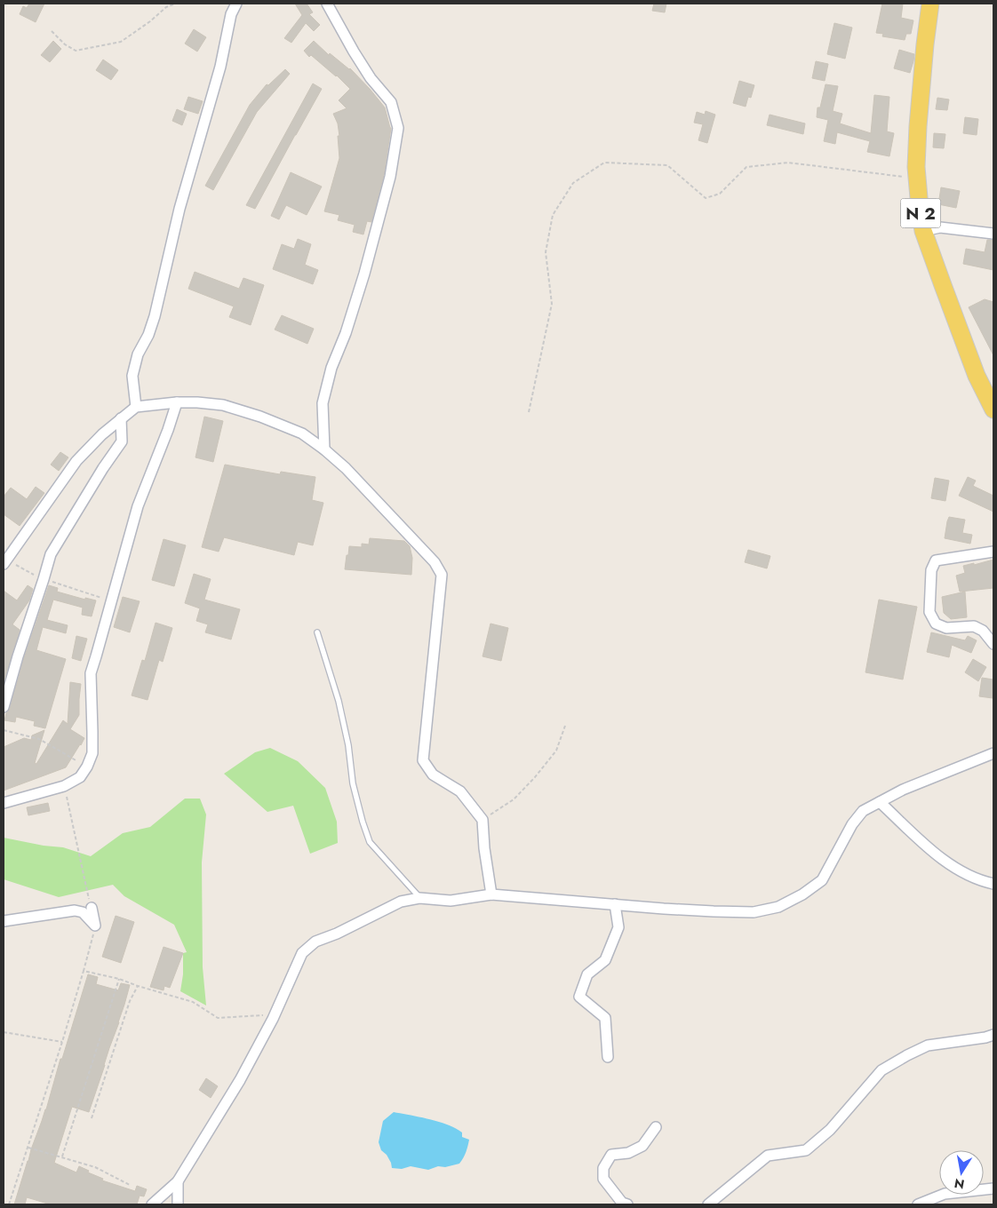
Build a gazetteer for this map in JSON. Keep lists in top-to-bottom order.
{
  "streets": {
    "main road": ["N 2"]
  },
  "north": "bottom"
}
